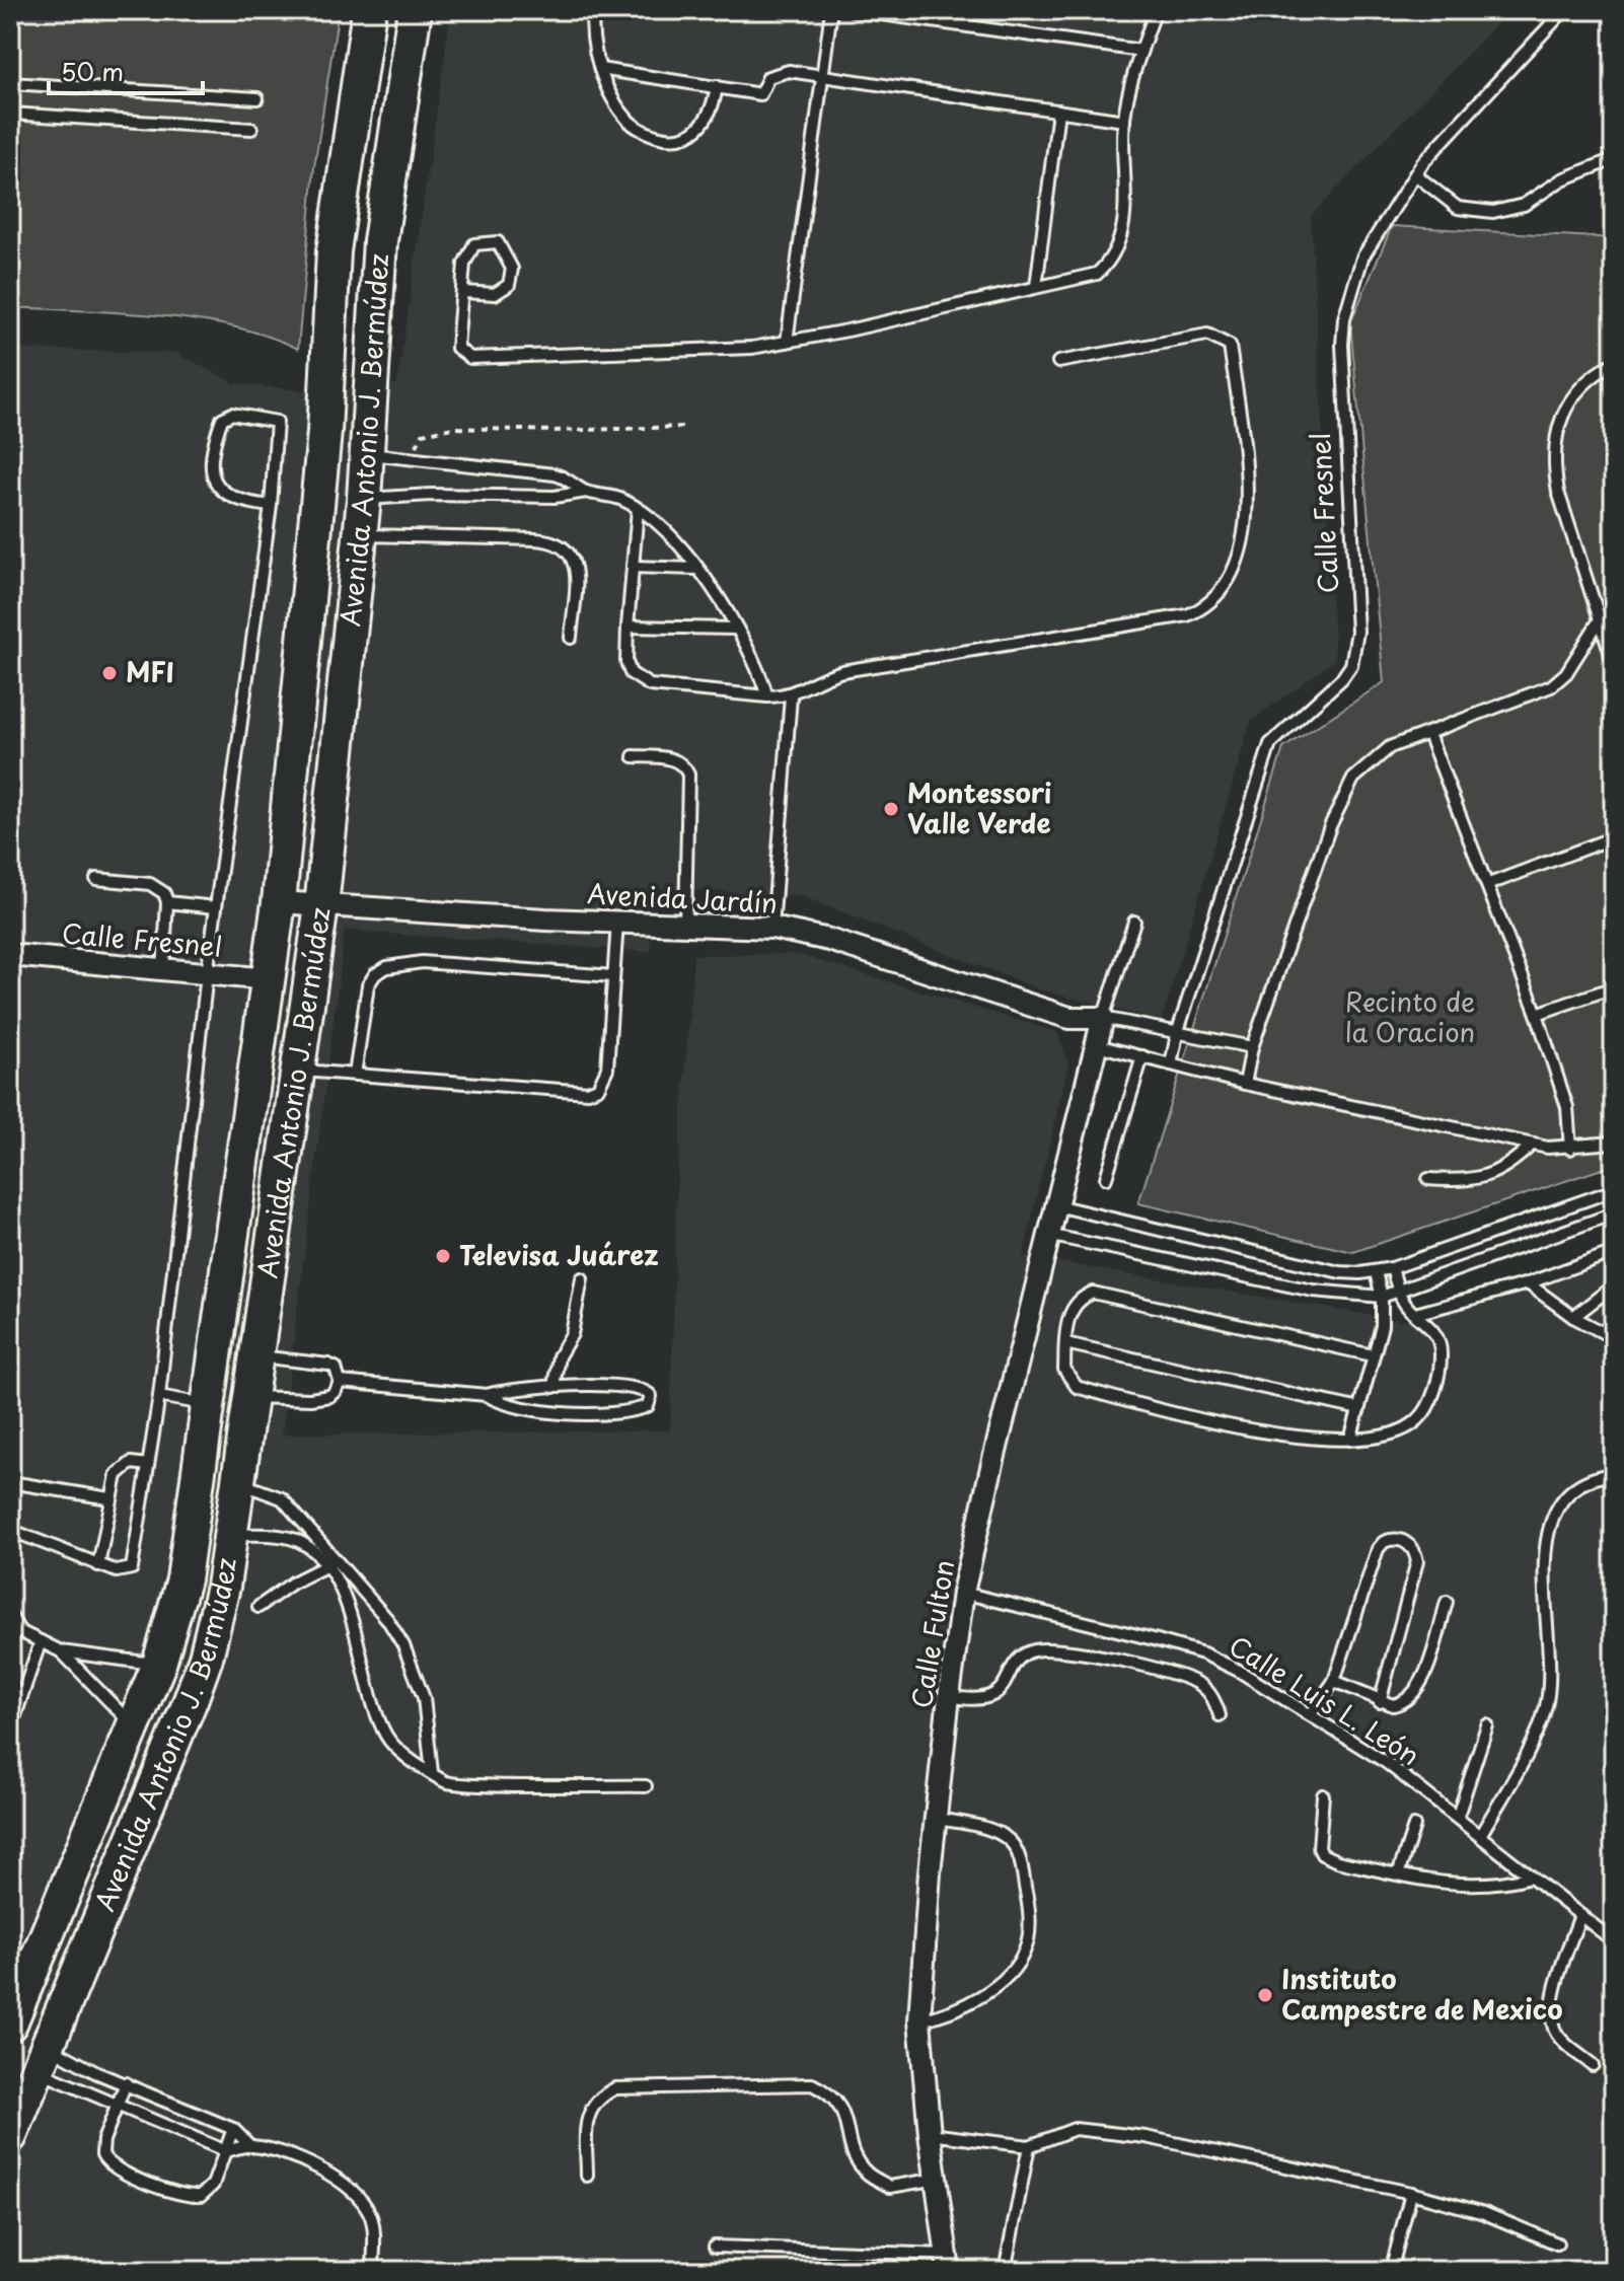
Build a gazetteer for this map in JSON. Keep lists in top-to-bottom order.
{
  "streets": {
    "main road": ["Avenida Antonio J. Bermúdez"],
    "street": ["Calle Fresnel", "Avenida Jardín", "Calle Fulton"],
    "lane": ["Calle Luis L. León"]
  },
  "crossings": [
    ["Avenida Antonio J. Bermúdez", "Calle Fresnel"],
    ["Avenida Antonio J. Bermúdez", "Avenida Jardín"],
    ["Avenida Jardín", "Calle Fulton"],
    ["Calle Fulton", "Calle Luis L. León"]
  ],
  "parks": ["Recinto de la Oracion"],
  "places": [
    "MFI",
    "Montessori Valle Verde",
    "Televisa Juárez",
    "Instituto Campestre de Mexico"
  ],
  "scale_bar": "50 m"
}
